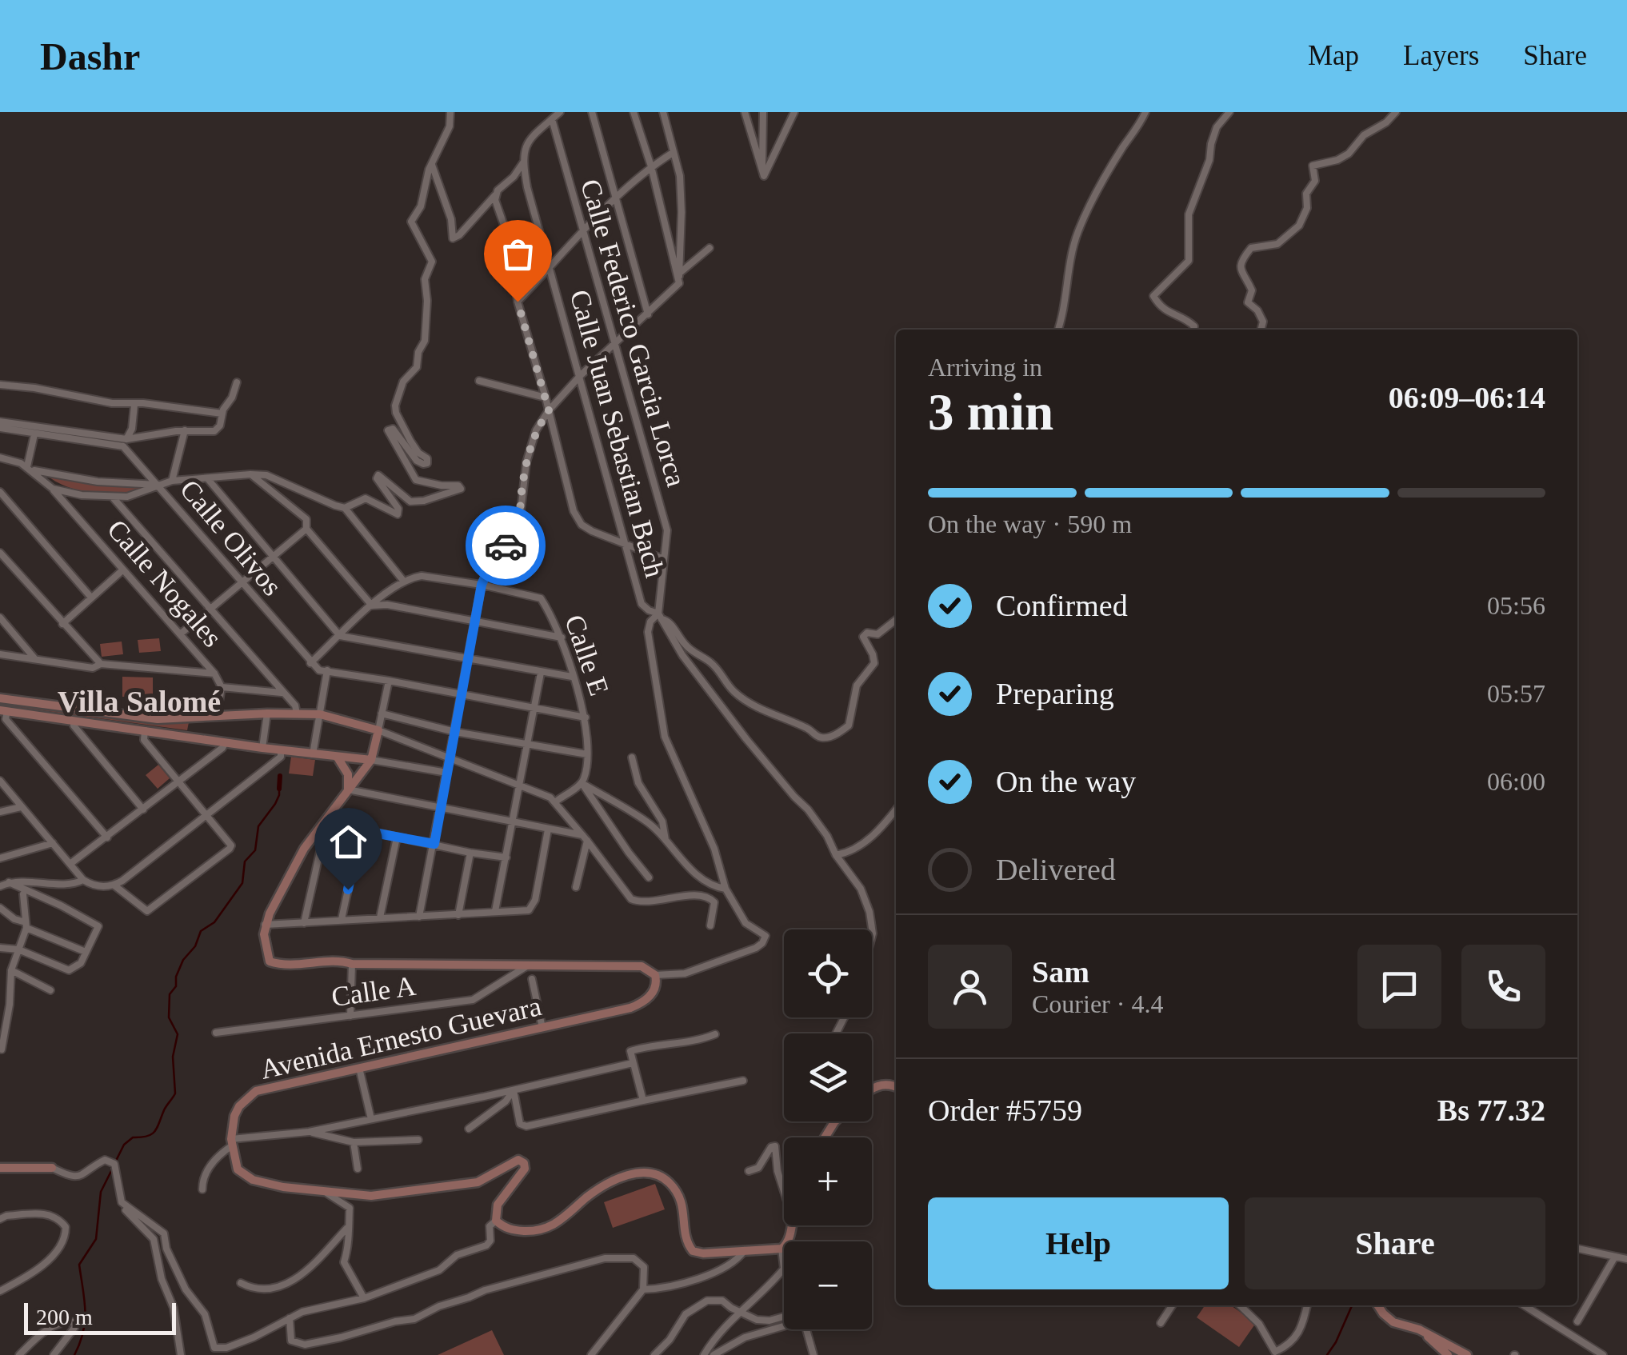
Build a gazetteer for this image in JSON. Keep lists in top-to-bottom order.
{
  "streets": {
    "main road": ["Avenida Ernesto Guevara"],
    "street": [
      "Calle Federico Garcia Lorca",
      "Calle Juan Sebastian Bach",
      "Calle Olivos",
      "Calle Nogales",
      "Calle E",
      "Calle A"
    ]
  },
  "crossings": [
    ["Calle Federico Garcia Lorca", "Calle Juan Sebastian Bach"],
    ["Calle A", "Avenida Ernesto Guevara"]
  ],
  "districts": ["Villa Salomé"],
  "scale_bar": "200 m",
  "page": {
    "header": "Dashr",
    "nav": ["Map", "Layers", "Share"],
    "heading": ["3 min", "Arriving in", "06:09–06:14"],
    "panel": [
      "Sam",
      "Courier · 4.4",
      "Order #5759",
      "Bs 77.32"
    ],
    "bar": "On the way · 590 m",
    "list": [
      ["Confirmed", "05:56"],
      ["Preparing", "05:57"],
      ["On the way", "06:00"],
      "Delivered"
    ],
    "map_buttons": ["+", "−"],
    "buttons": ["Help", "Share"],
    "scale": "200 m"
  }
}
